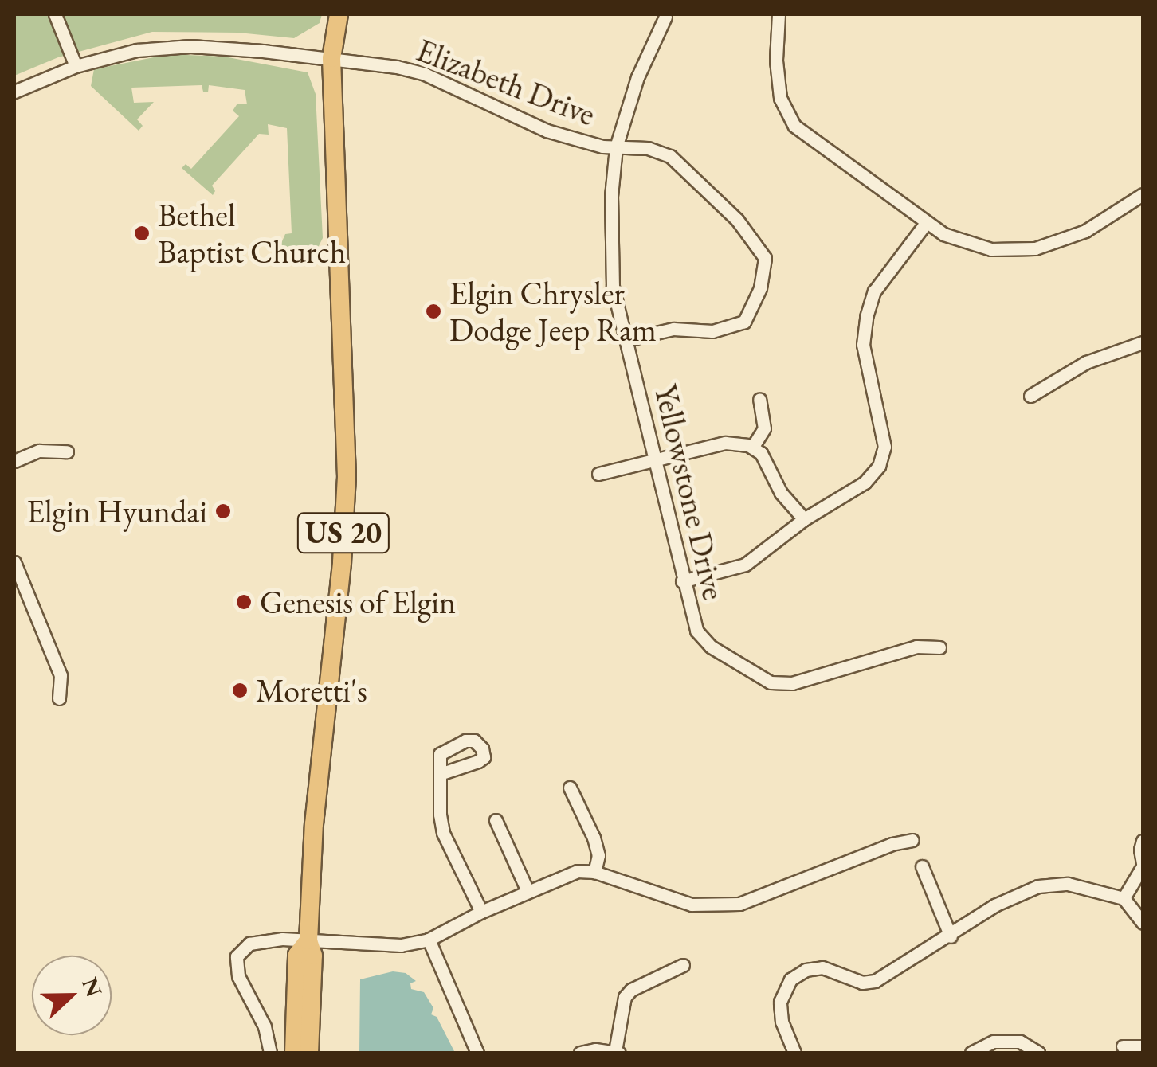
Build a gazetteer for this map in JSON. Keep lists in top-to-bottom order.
{
  "streets": {
    "highway": ["US 20"],
    "street": ["Elizabeth Drive", "Yellowstone Drive"]
  },
  "crossings": [
    ["Elizabeth Drive", "Yellowstone Drive"],
    ["Elizabeth Drive", "US 20"]
  ],
  "places": [
    "Bethel Baptist Church",
    "Elgin Chrysler Dodge Jeep Ram",
    "Elgin Hyundai",
    "Genesis of Elgin",
    "Moretti's"
  ],
  "north": "right"
}
